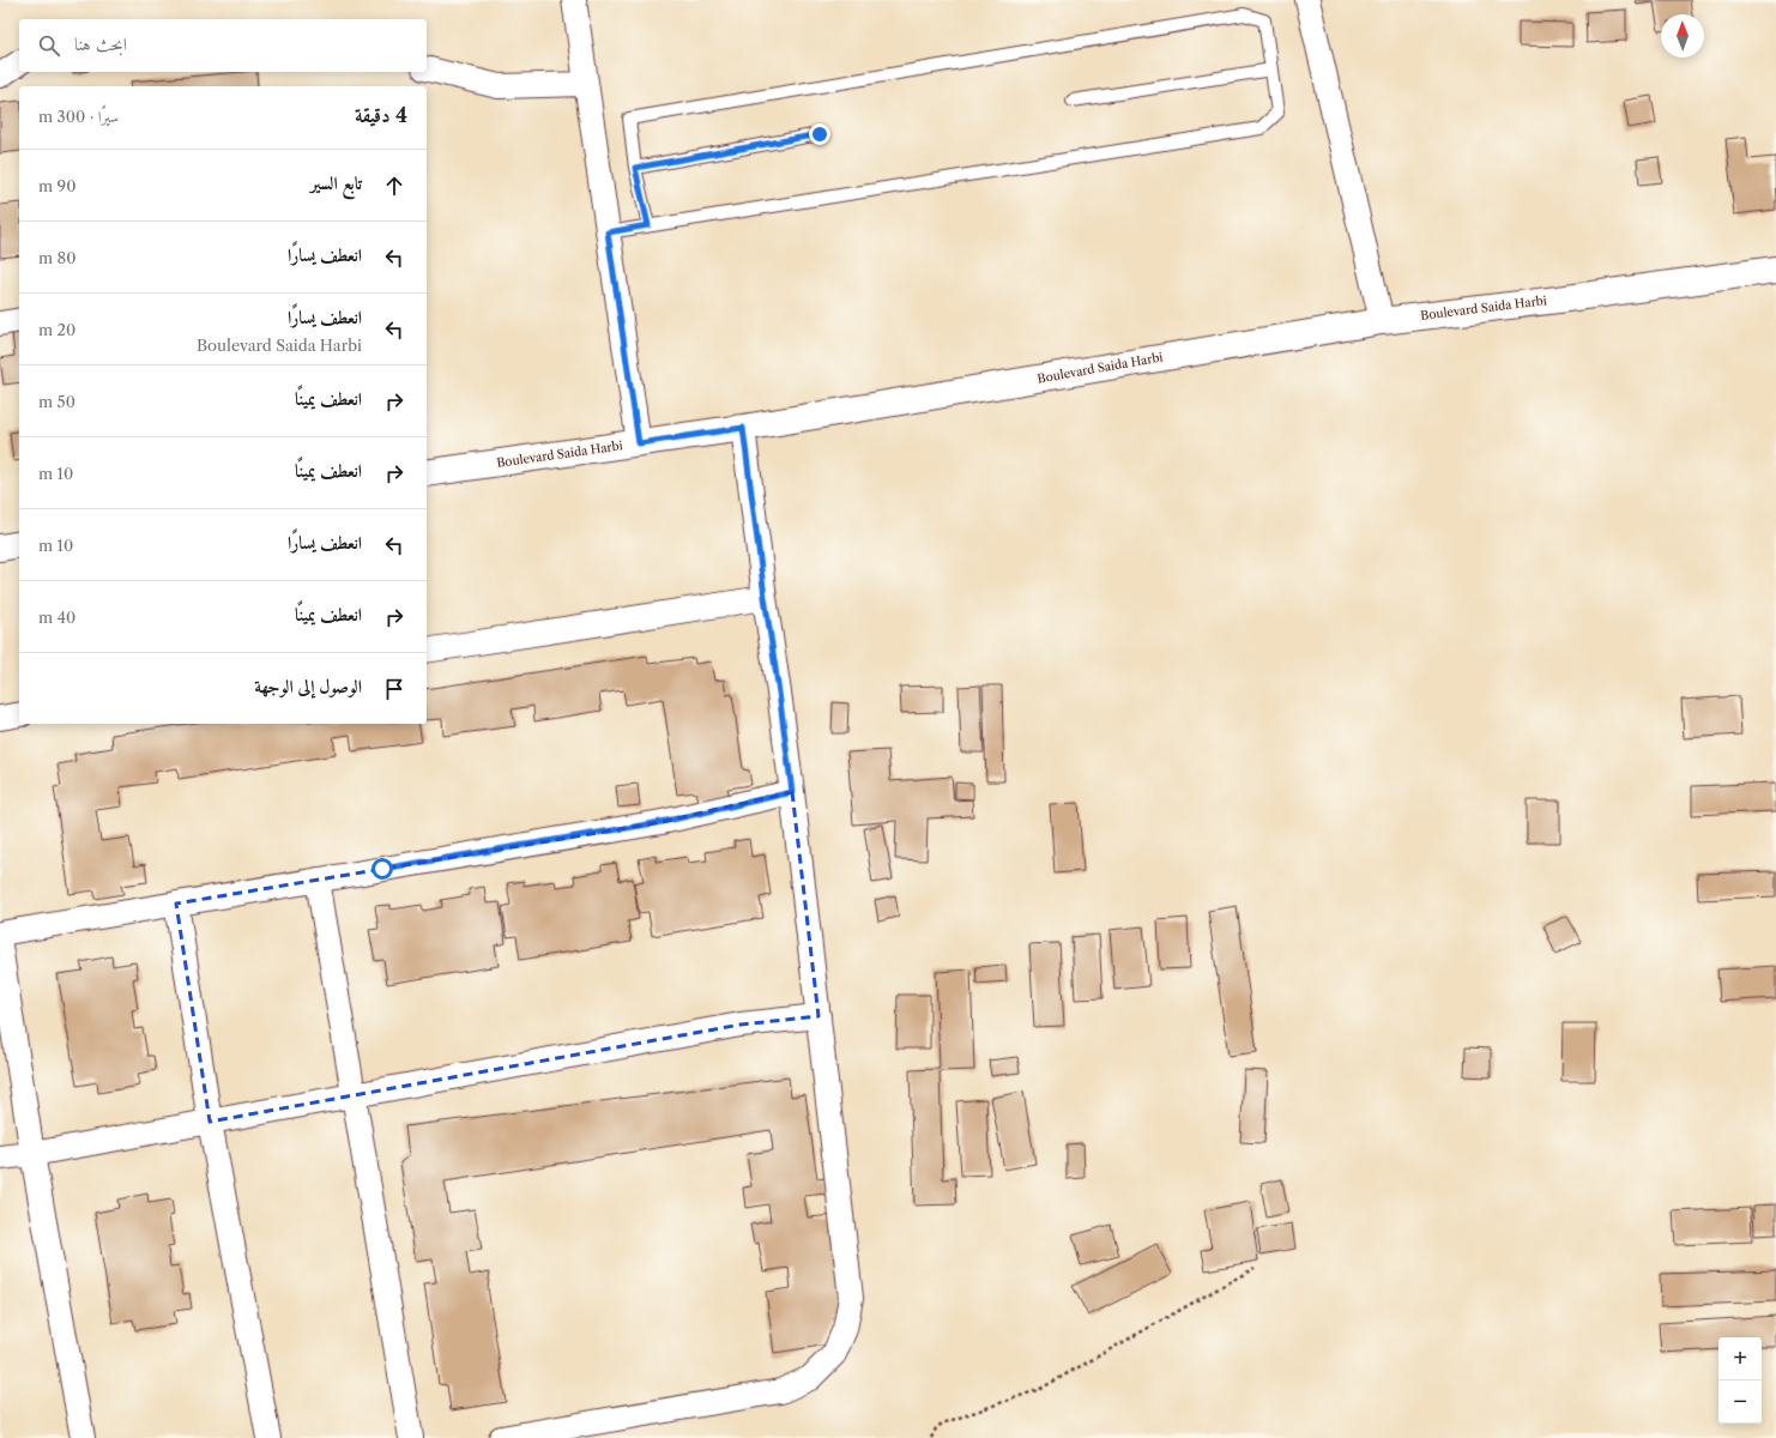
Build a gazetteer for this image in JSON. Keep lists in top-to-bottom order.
{
  "streets": {
    "street": ["Boulevard Saida Harbi"]
  },
  "north": "top",
  "page": {
    "search": "ابحث هنا",
    "heading": ["4 دقيقة", "سيرًا · 300 m"],
    "list": [
      ["تابع السير", "90 m"],
      ["انعطف يسارًا", "80 m"],
      ["انعطف يسارًا", "Boulevard Saida Harbi", "20 m"],
      ["انعطف يمينًا", "50 m"],
      ["انعطف يمينًا", "10 m"],
      ["انعطف يسارًا", "10 m"],
      ["انعطف يمينًا", "40 m"],
      "الوصول إلى الوجهة"
    ],
    "map_buttons": ["+", "−"]
  }
}
